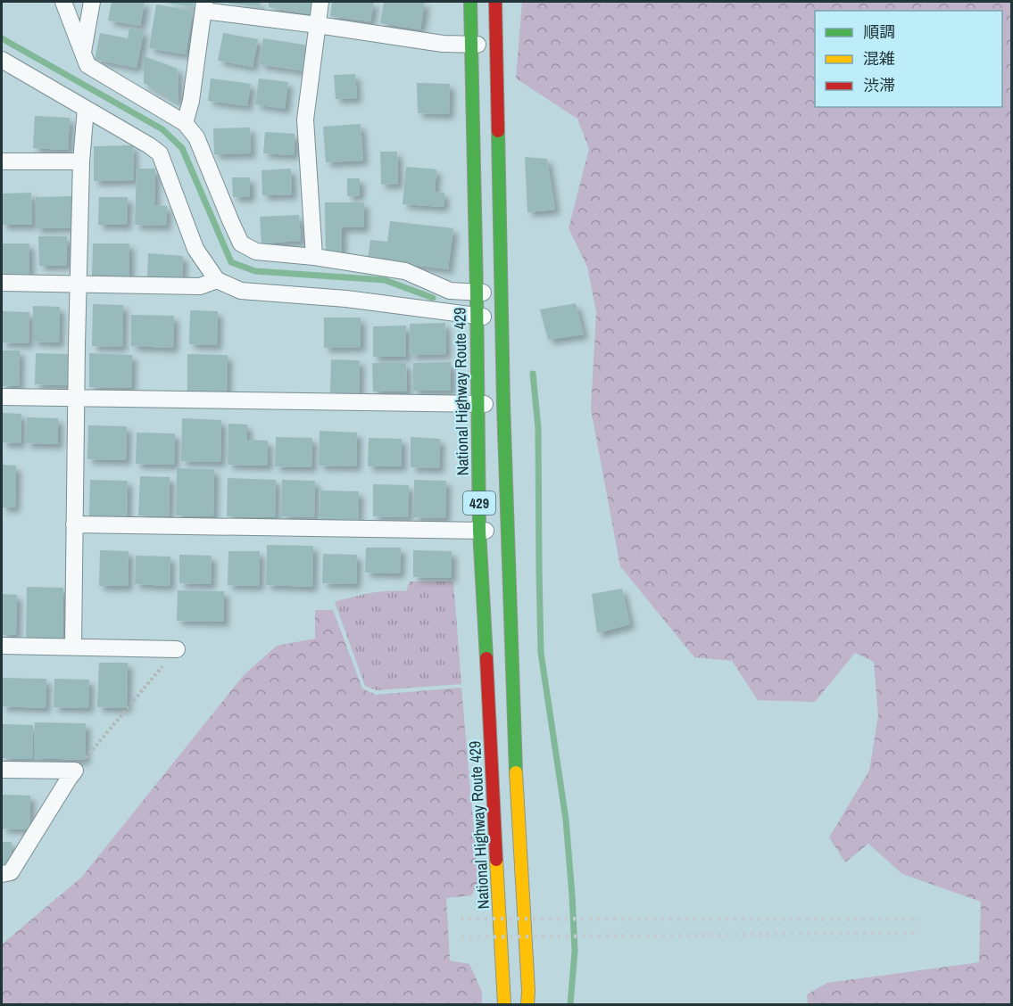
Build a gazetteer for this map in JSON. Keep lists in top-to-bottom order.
{
  "streets": {
    "highway": ["National Highway Route 429", "429"]
  },
  "legend": ["順調", "混雑", "渋滞"]
}
